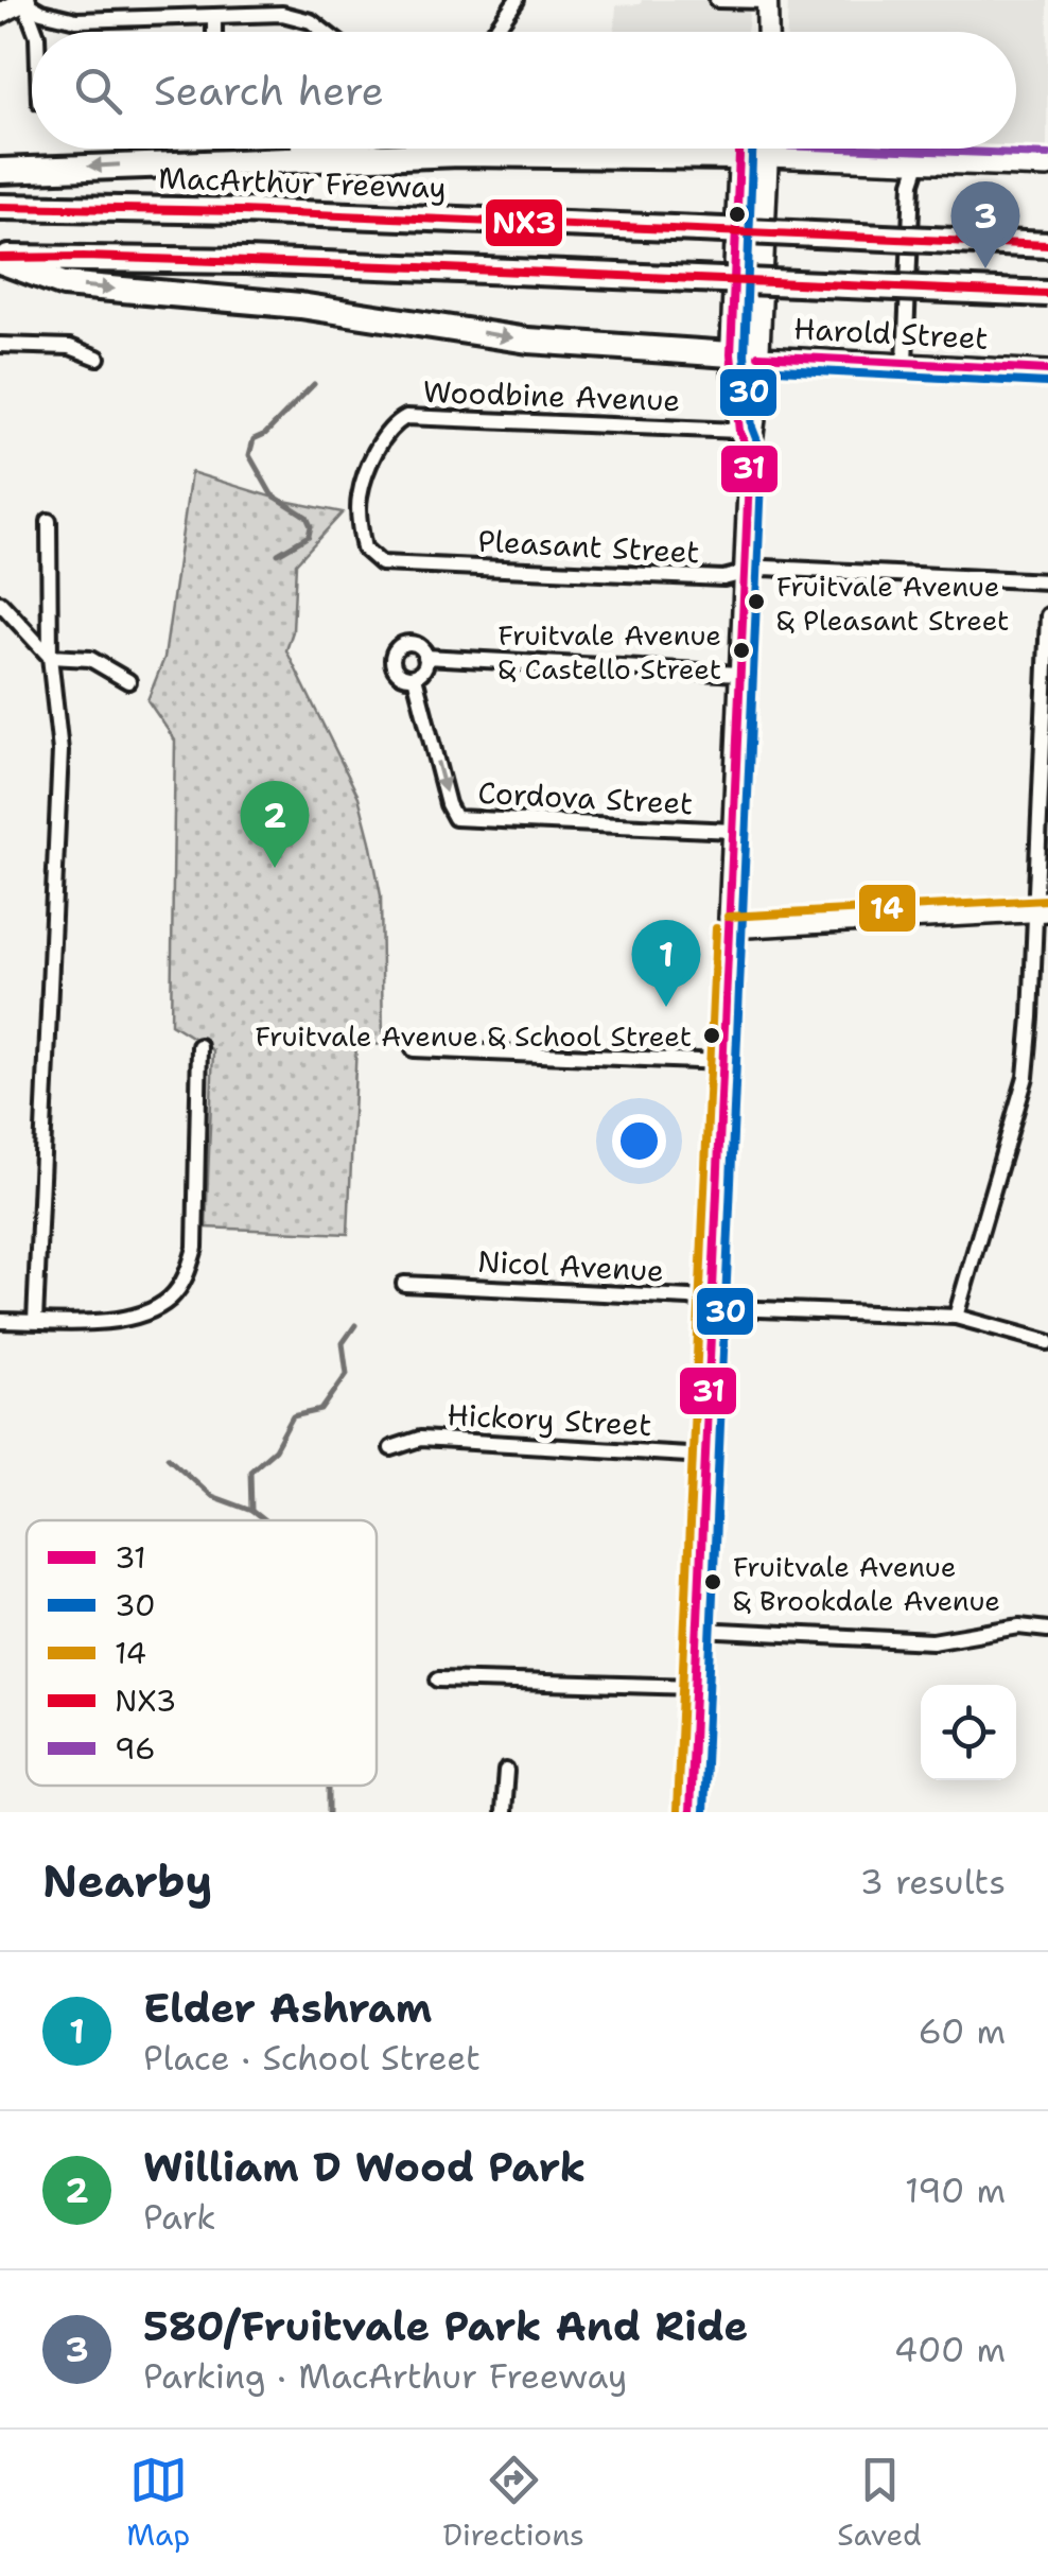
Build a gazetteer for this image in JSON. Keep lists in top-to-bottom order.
{
  "streets": {
    "highway": ["MacArthur Freeway"],
    "main road": ["Harold Street"],
    "street": [
      "Woodbine Avenue",
      "Pleasant Street",
      "Cordova Street",
      "Nicol Avenue",
      "Hickory Street"
    ]
  },
  "crossings": [
    ["Woodbine Avenue", "Pleasant Street"]
  ],
  "one_way": ["Cordova Street"],
  "places": [
    "Fruitvale Avenue & Pleasant Street",
    "Fruitvale Avenue & Castello Street",
    "Fruitvale Avenue & School Street",
    "Fruitvale Avenue & Brookdale Avenue"
  ],
  "lines": [
    "transit line 31",
    "transit line 30",
    "transit line 96",
    "transit line NX3",
    "transit line 14"
  ],
  "legend": [
    "31",
    "30",
    "14",
    "NX3",
    "96"
  ],
  "page": {
    "search": "Search here",
    "pins": ["3", "2", "1"],
    "heading": ["Nearby", "3 results"],
    "list": [
      {
        "mark": "1",
        "name": "Elder Ashram",
        "note": "Place · School Street",
        "value": "60 m"
      },
      {
        "mark": "2",
        "name": "William D Wood Park",
        "note": "Park",
        "value": "190 m"
      },
      {
        "mark": "3",
        "name": "580/Fruitvale Park And Ride",
        "note": "Parking · MacArthur Freeway",
        "value": "400 m"
      }
    ],
    "nav": ["Map", "Directions", "Saved"]
  }
}
